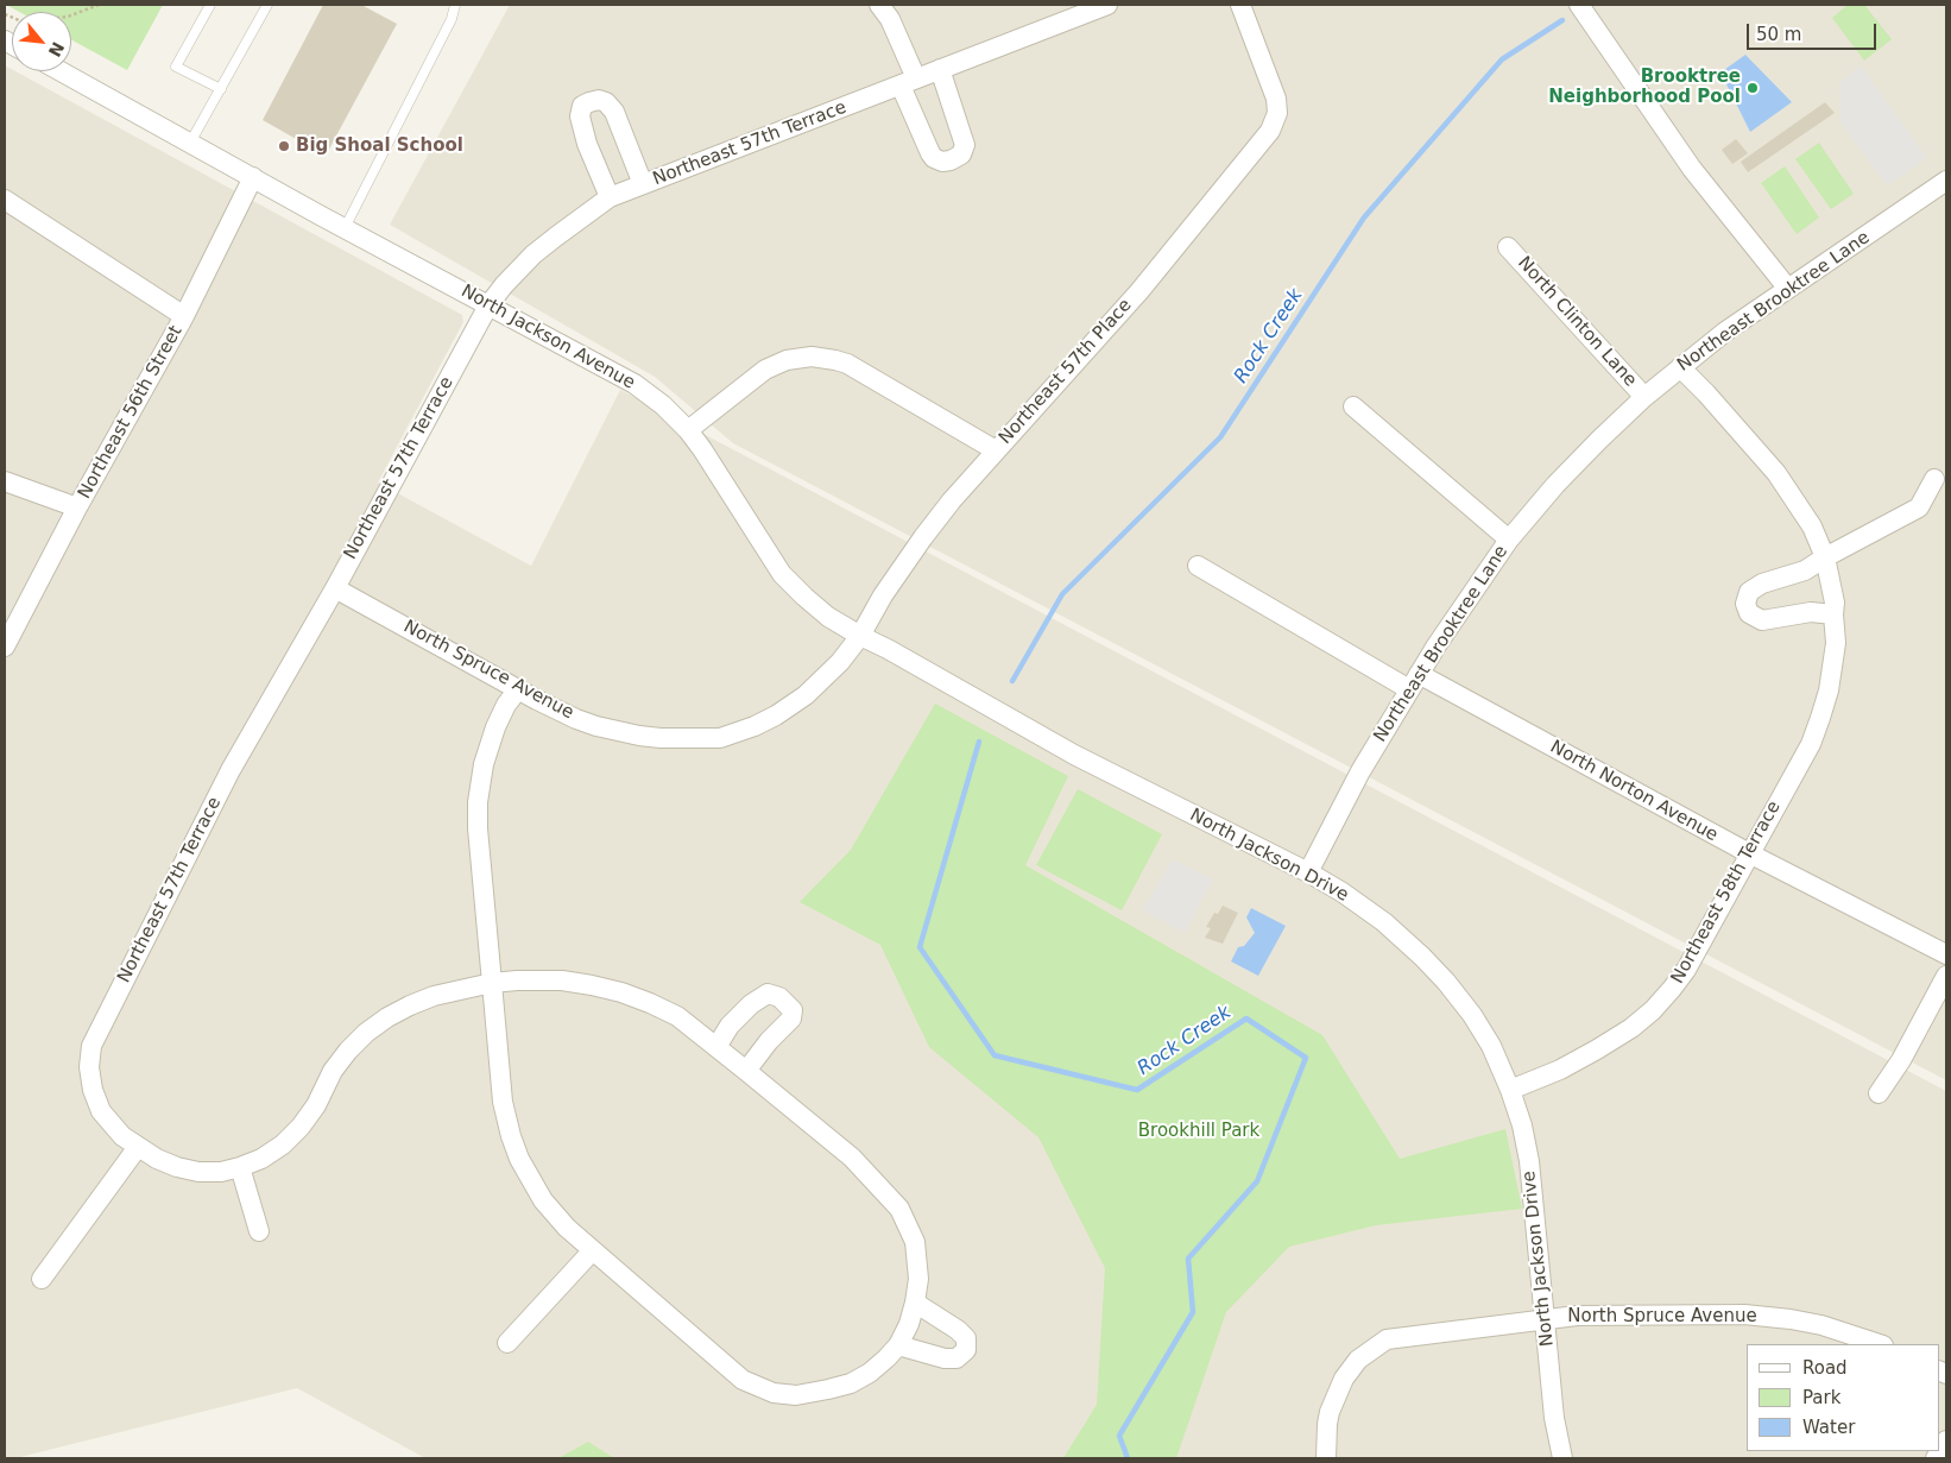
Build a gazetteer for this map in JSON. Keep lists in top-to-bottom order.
{
  "streets": {
    "street": [
      "Northeast 57th Terrace",
      "Northeast Brooktree Lane",
      "North Clinton Lane",
      "North Jackson Avenue",
      "Northeast 57th Place",
      "Northeast 56th Street",
      "North Spruce Avenue",
      "North Norton Avenue",
      "North Jackson Drive",
      "Northeast 58th Terrace"
    ]
  },
  "crossings": [
    ["Northeast 57th Terrace", "North Jackson Avenue"],
    ["Northeast 57th Terrace", "North Spruce Avenue"],
    ["Northeast Brooktree Lane", "North Clinton Lane"],
    ["Northeast Brooktree Lane", "North Norton Avenue"],
    ["Northeast Brooktree Lane", "North Jackson Drive"],
    ["Northeast Brooktree Lane", "Northeast 58th Terrace"],
    ["North Jackson Avenue", "Northeast 57th Place"],
    ["North Jackson Avenue", "Northeast 56th Street"],
    ["North Jackson Avenue", "North Spruce Avenue"],
    ["North Jackson Avenue", "North Jackson Drive"],
    ["Northeast 57th Place", "North Spruce Avenue"],
    ["North Spruce Avenue", "North Jackson Drive"],
    ["North Norton Avenue", "Northeast 58th Terrace"],
    ["North Jackson Drive", "Northeast 58th Terrace"]
  ],
  "water": ["Rock Creek"],
  "parks": ["Brookhill Park"],
  "places": ["Brooktree Neighborhood Pool", "Big Shoal School"],
  "legend": ["Road", "Park", "Water"],
  "scale_bar": "50 m",
  "north": "bottom right"
}
